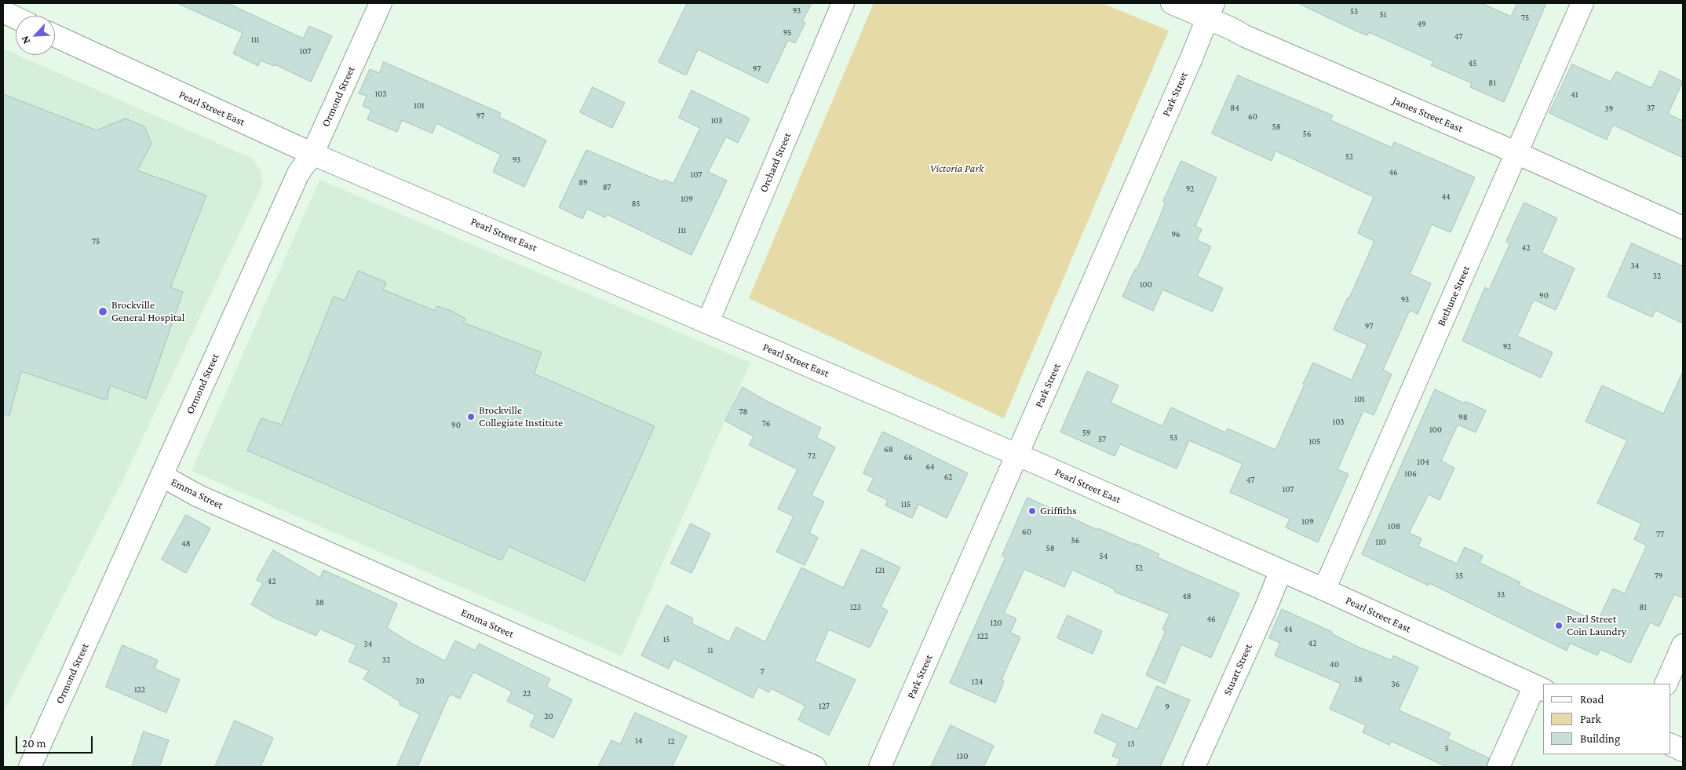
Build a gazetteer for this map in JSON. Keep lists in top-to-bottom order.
{
  "streets": {
    "street": [
      "Park Street",
      "Ormond Street",
      "Pearl Street East",
      "James Street East",
      "Orchard Street",
      "Bethune Street",
      "Emma Street",
      "Stuart Street"
    ]
  },
  "crossings": [
    ["Park Street", "Pearl Street East"],
    ["Park Street", "James Street East"],
    ["Ormond Street", "Pearl Street East"],
    ["Ormond Street", "Emma Street"],
    ["Pearl Street East", "Orchard Street"],
    ["Pearl Street East", "Bethune Street"],
    ["Pearl Street East", "Stuart Street"],
    ["James Street East", "Bethune Street"]
  ],
  "parks": ["Victoria Park"],
  "places": [
    "Brockville General Hospital",
    "Brockville Collegiate Institute",
    "Griffiths",
    "Pearl Street Coin Laundry"
  ],
  "house_numbers": [
    "93",
    "53",
    "51",
    "75",
    "49",
    "95",
    "47",
    "111",
    "107",
    "45",
    "97",
    "81",
    "103",
    "41",
    "101",
    "84",
    "37",
    "39",
    "97",
    "60",
    "103",
    "58",
    "56",
    "52",
    "93",
    "46",
    "107",
    "89",
    "87",
    "92",
    "44",
    "109",
    "85",
    "111",
    "96",
    "75",
    "42",
    "34",
    "32",
    "100",
    "90",
    "93",
    "97",
    "92",
    "101",
    "78",
    "98",
    "103",
    "76",
    "90",
    "100",
    "59",
    "53",
    "57",
    "105",
    "68",
    "72",
    "66",
    "104",
    "64",
    "106",
    "62",
    "47",
    "107",
    "115",
    "109",
    "108",
    "60",
    "77",
    "56",
    "110",
    "48",
    "58",
    "54",
    "52",
    "121",
    "35",
    "79",
    "42",
    "33",
    "48",
    "38",
    "123",
    "81",
    "46",
    "120",
    "44",
    "122",
    "15",
    "42",
    "34",
    "11",
    "32",
    "40",
    "7",
    "38",
    "30",
    "124",
    "36",
    "122",
    "22",
    "127",
    "9",
    "20",
    "14",
    "12",
    "13",
    "5",
    "130"
  ],
  "legend": ["Road", "Park", "Building"],
  "scale_bar": "20 m",
  "north": "bottom left"
}
